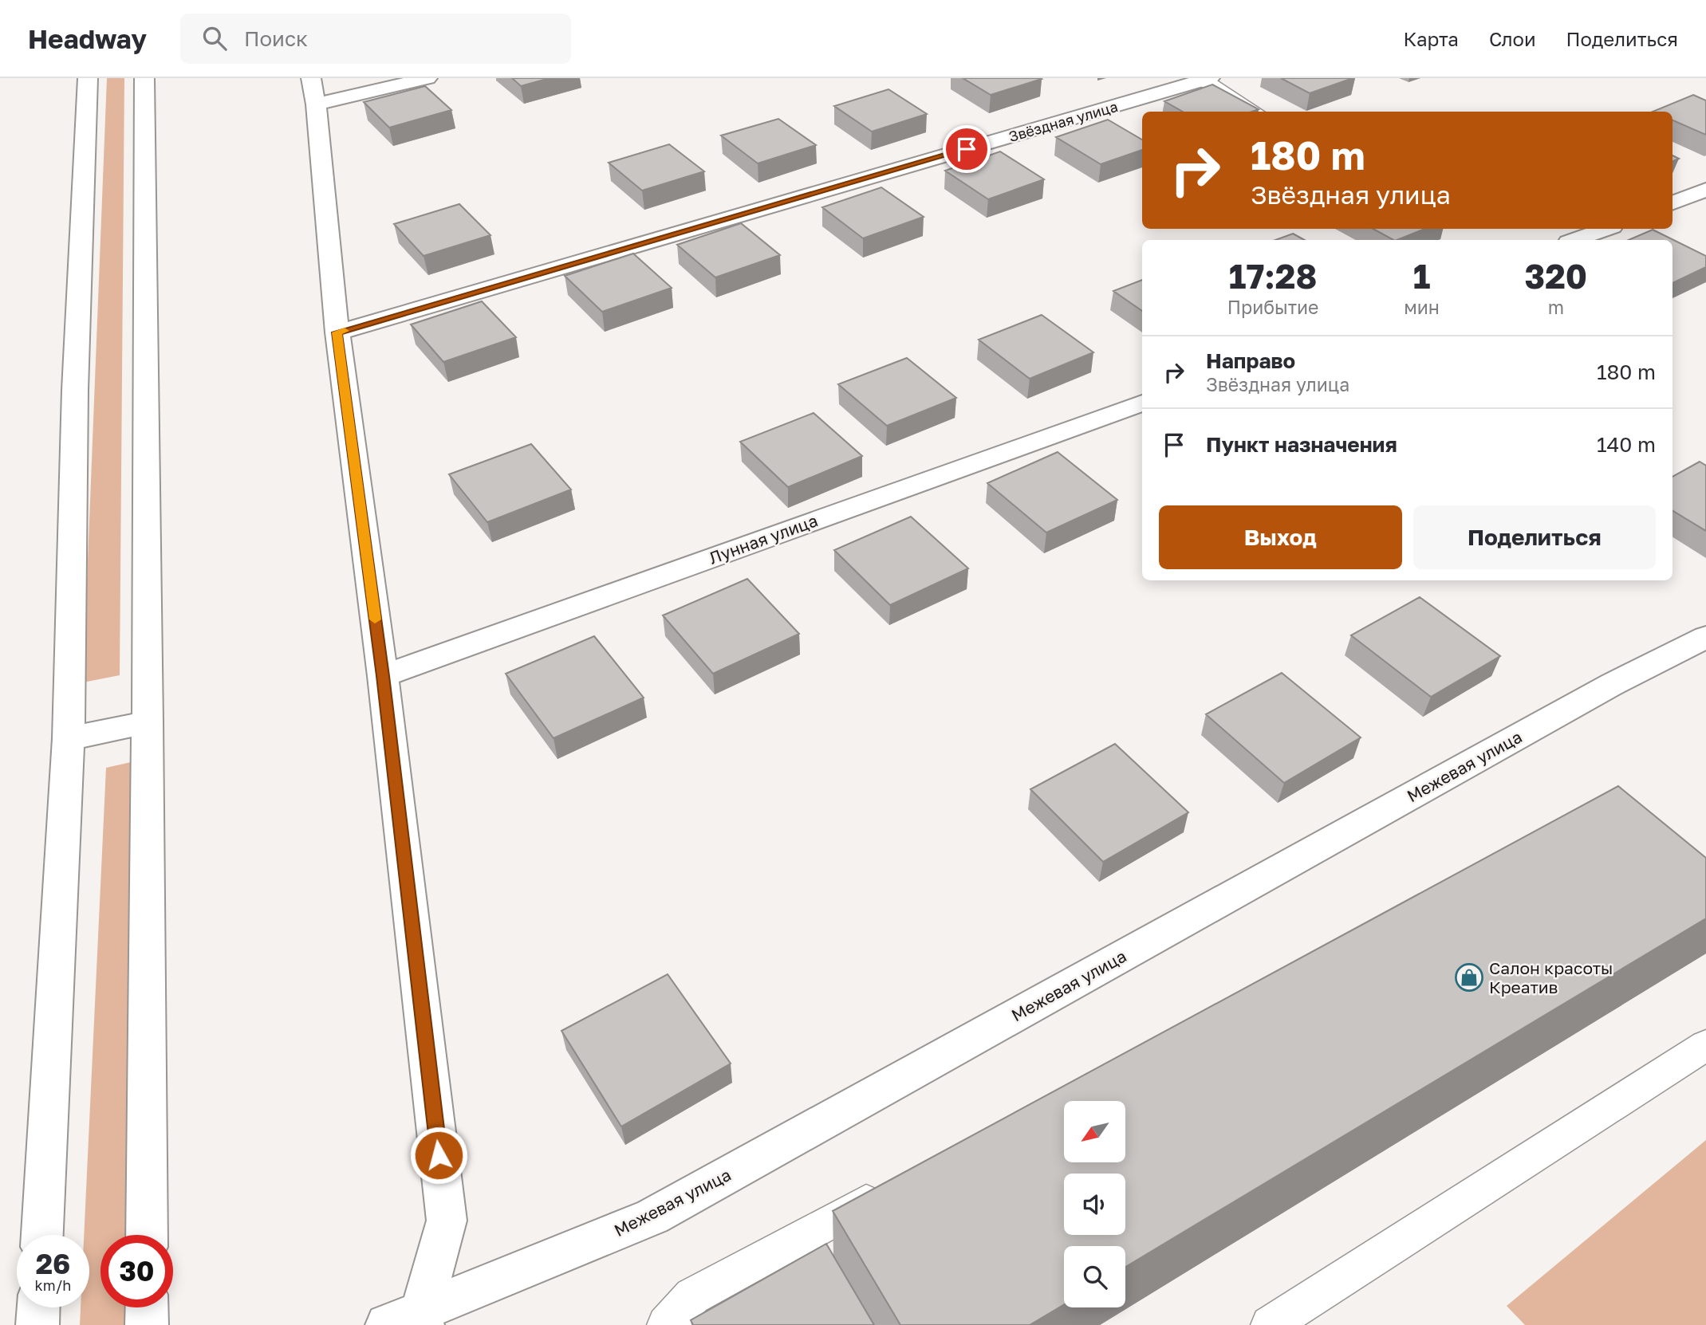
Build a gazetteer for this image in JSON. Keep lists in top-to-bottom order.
{
  "streets": {
    "street": ["Звёздная улица", "Лунная улица", "Межевая улица"]
  },
  "places": {
    "shop": ["Салон красоты Креатив"]
  },
  "north": "bottom left",
  "page": {
    "header": "Headway",
    "search": "Поиск",
    "nav": ["Карта", "Слои", "Поделиться"],
    "turn": ["180 m", "Звёздная улица"],
    "eta": [
      "17:28",
      "Прибытие",
      "1",
      "мин",
      "320",
      "m"
    ],
    "list": [
      {
        "name": "Направо",
        "note": "Звёздная улица",
        "value": "180 m"
      },
      {
        "name": "Пункт назначения",
        "value": "140 m"
      }
    ],
    "buttons": ["Выход", "Поделиться"],
    "speed": "26 km/h",
    "limit": "30"
  }
}
